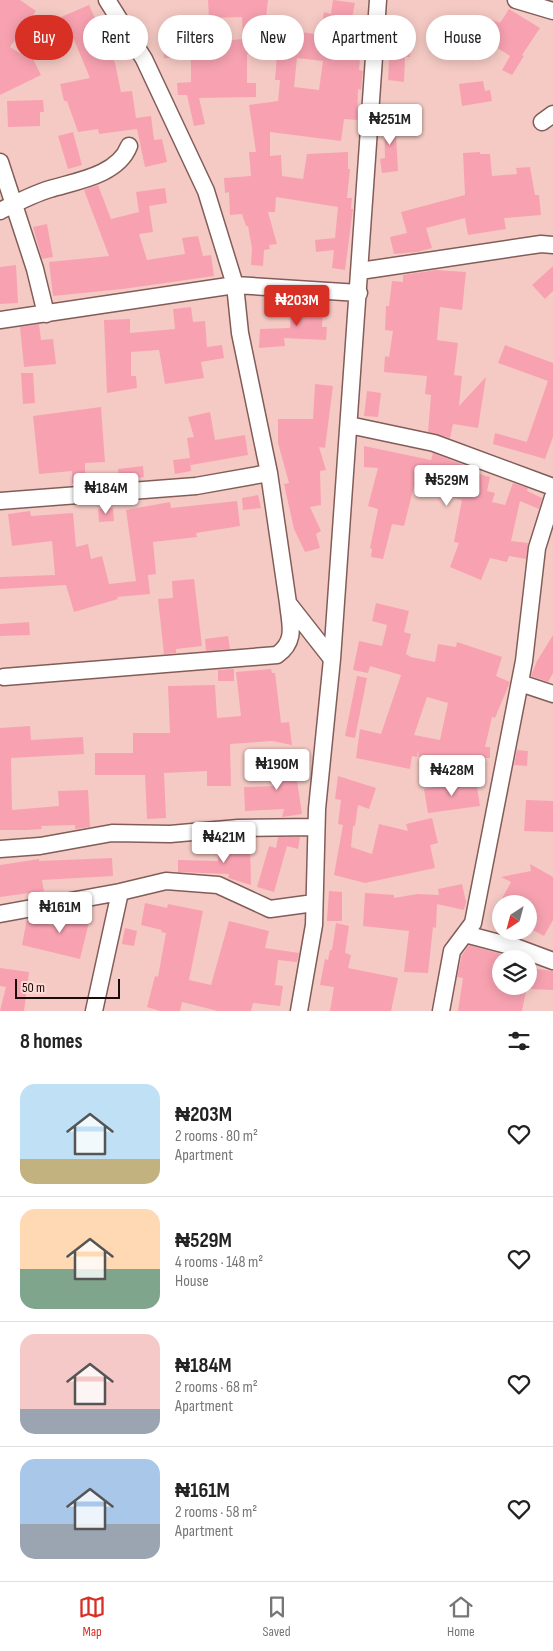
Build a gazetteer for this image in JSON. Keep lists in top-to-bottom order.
{
  "scale_bar": "50 m",
  "north": "bottom left",
  "page": {
    "chip": [
      "Buy",
      "Rent",
      "Filters",
      "New",
      "Apartment",
      "House"
    ],
    "price": [
      "₦251M",
      "₦203M",
      "₦529M",
      "₦184M",
      "₦190M",
      "₦428M",
      "₦421M",
      "₦161M"
    ],
    "scale": "50 m",
    "heading": "8 homes",
    "list": [
      {
        "name": "₦203M",
        "note": "2 rooms · 80 m² · Apartment"
      },
      {
        "name": "₦529M",
        "note": "4 rooms · 148 m² · House"
      },
      {
        "name": "₦184M",
        "note": "2 rooms · 68 m² · Apartment"
      },
      {
        "name": "₦161M",
        "note": "2 rooms · 58 m² · Apartment"
      }
    ],
    "tabs": ["Map", "Saved", "Home"]
  }
}
